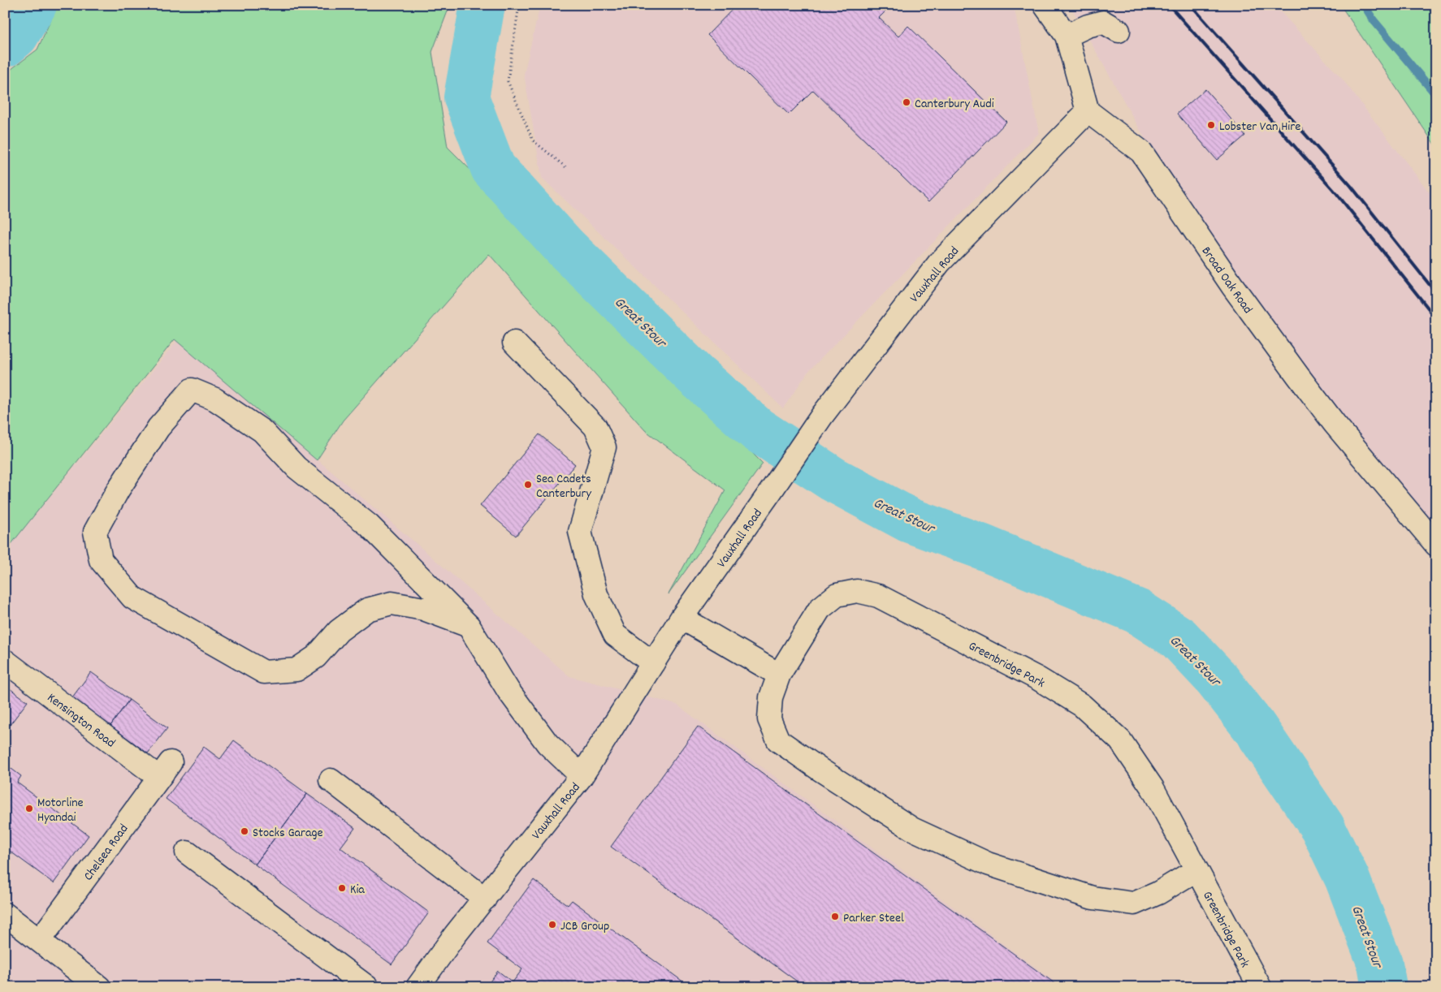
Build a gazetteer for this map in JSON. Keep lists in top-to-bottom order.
{
  "streets": {
    "street": [
      "Vauxhall Road",
      "Broad Oak Road",
      "Greenbridge Park",
      "Kensington Road",
      "Chelsea Road"
    ]
  },
  "crossings": [
    ["Vauxhall Road", "Broad Oak Road"],
    ["Kensington Road", "Chelsea Road"]
  ],
  "water": ["Great Stour"],
  "places": [
    "Canterbury Audi",
    "Lobster Van Hire",
    "Sea Cadets Canterbury",
    "Motorline Hyandai",
    "Stocks Garage",
    "Kia",
    "Parker Steel",
    "JCB Group"
  ]
}
